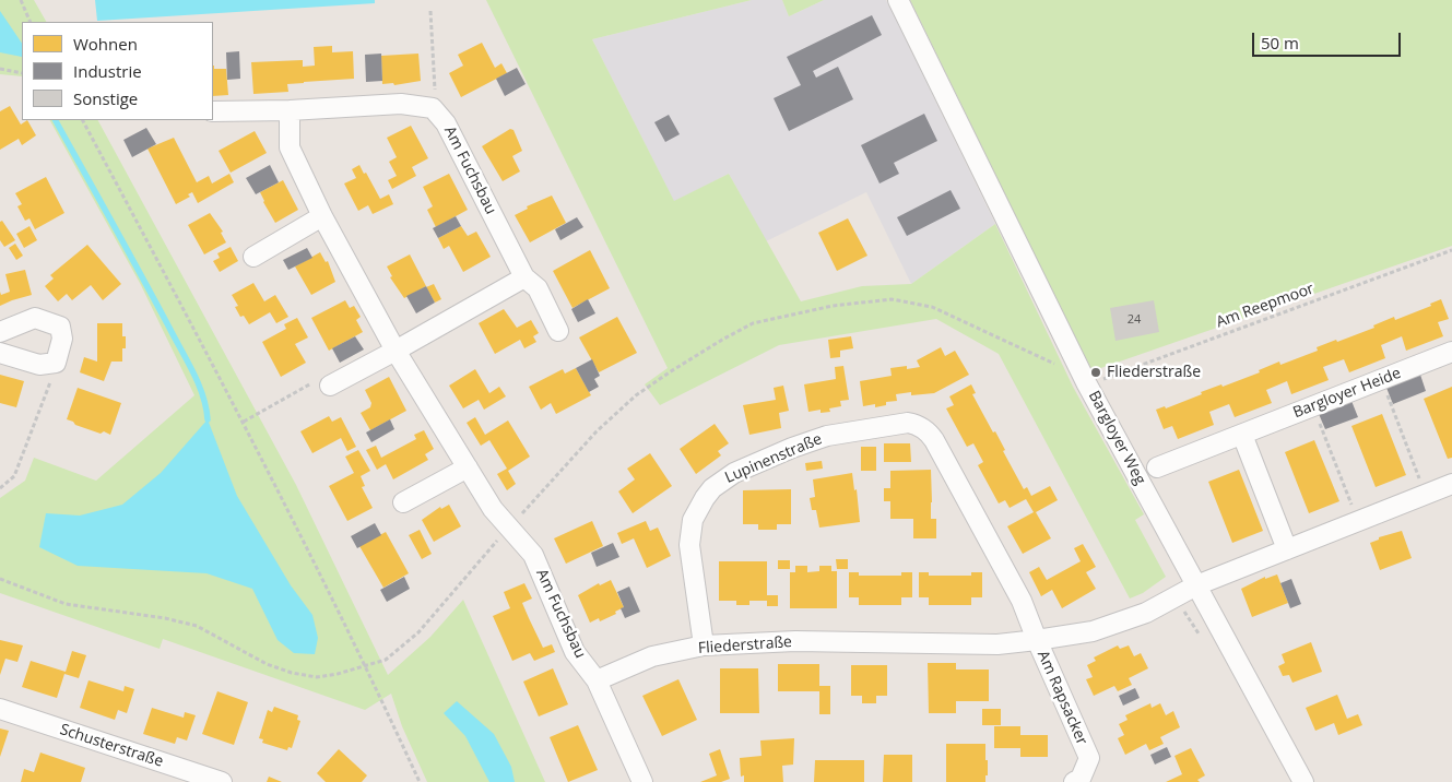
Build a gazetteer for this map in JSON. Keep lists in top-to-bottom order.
{
  "streets": {
    "street": [
      "Am Fuchsbau",
      "Bargloyer Heide",
      "Bargloyer Weg",
      "Lupinenstraße",
      "Fliederstraße",
      "Am Rapsacker",
      "Schusterstraße"
    ],
    "path": ["Am Reepmoor"]
  },
  "crossings": [
    ["Am Fuchsbau", "Fliederstraße"],
    ["Am Reepmoor", "Bargloyer Weg"],
    ["Bargloyer Weg", "Fliederstraße"],
    ["Lupinenstraße", "Fliederstraße"],
    ["Lupinenstraße", "Am Rapsacker"],
    ["Fliederstraße", "Am Rapsacker"]
  ],
  "places": ["Fliederstraße"],
  "house_numbers": ["24"],
  "legend": ["Wohnen", "Industrie", "Sonstige"],
  "scale_bar": "50 m"
}
